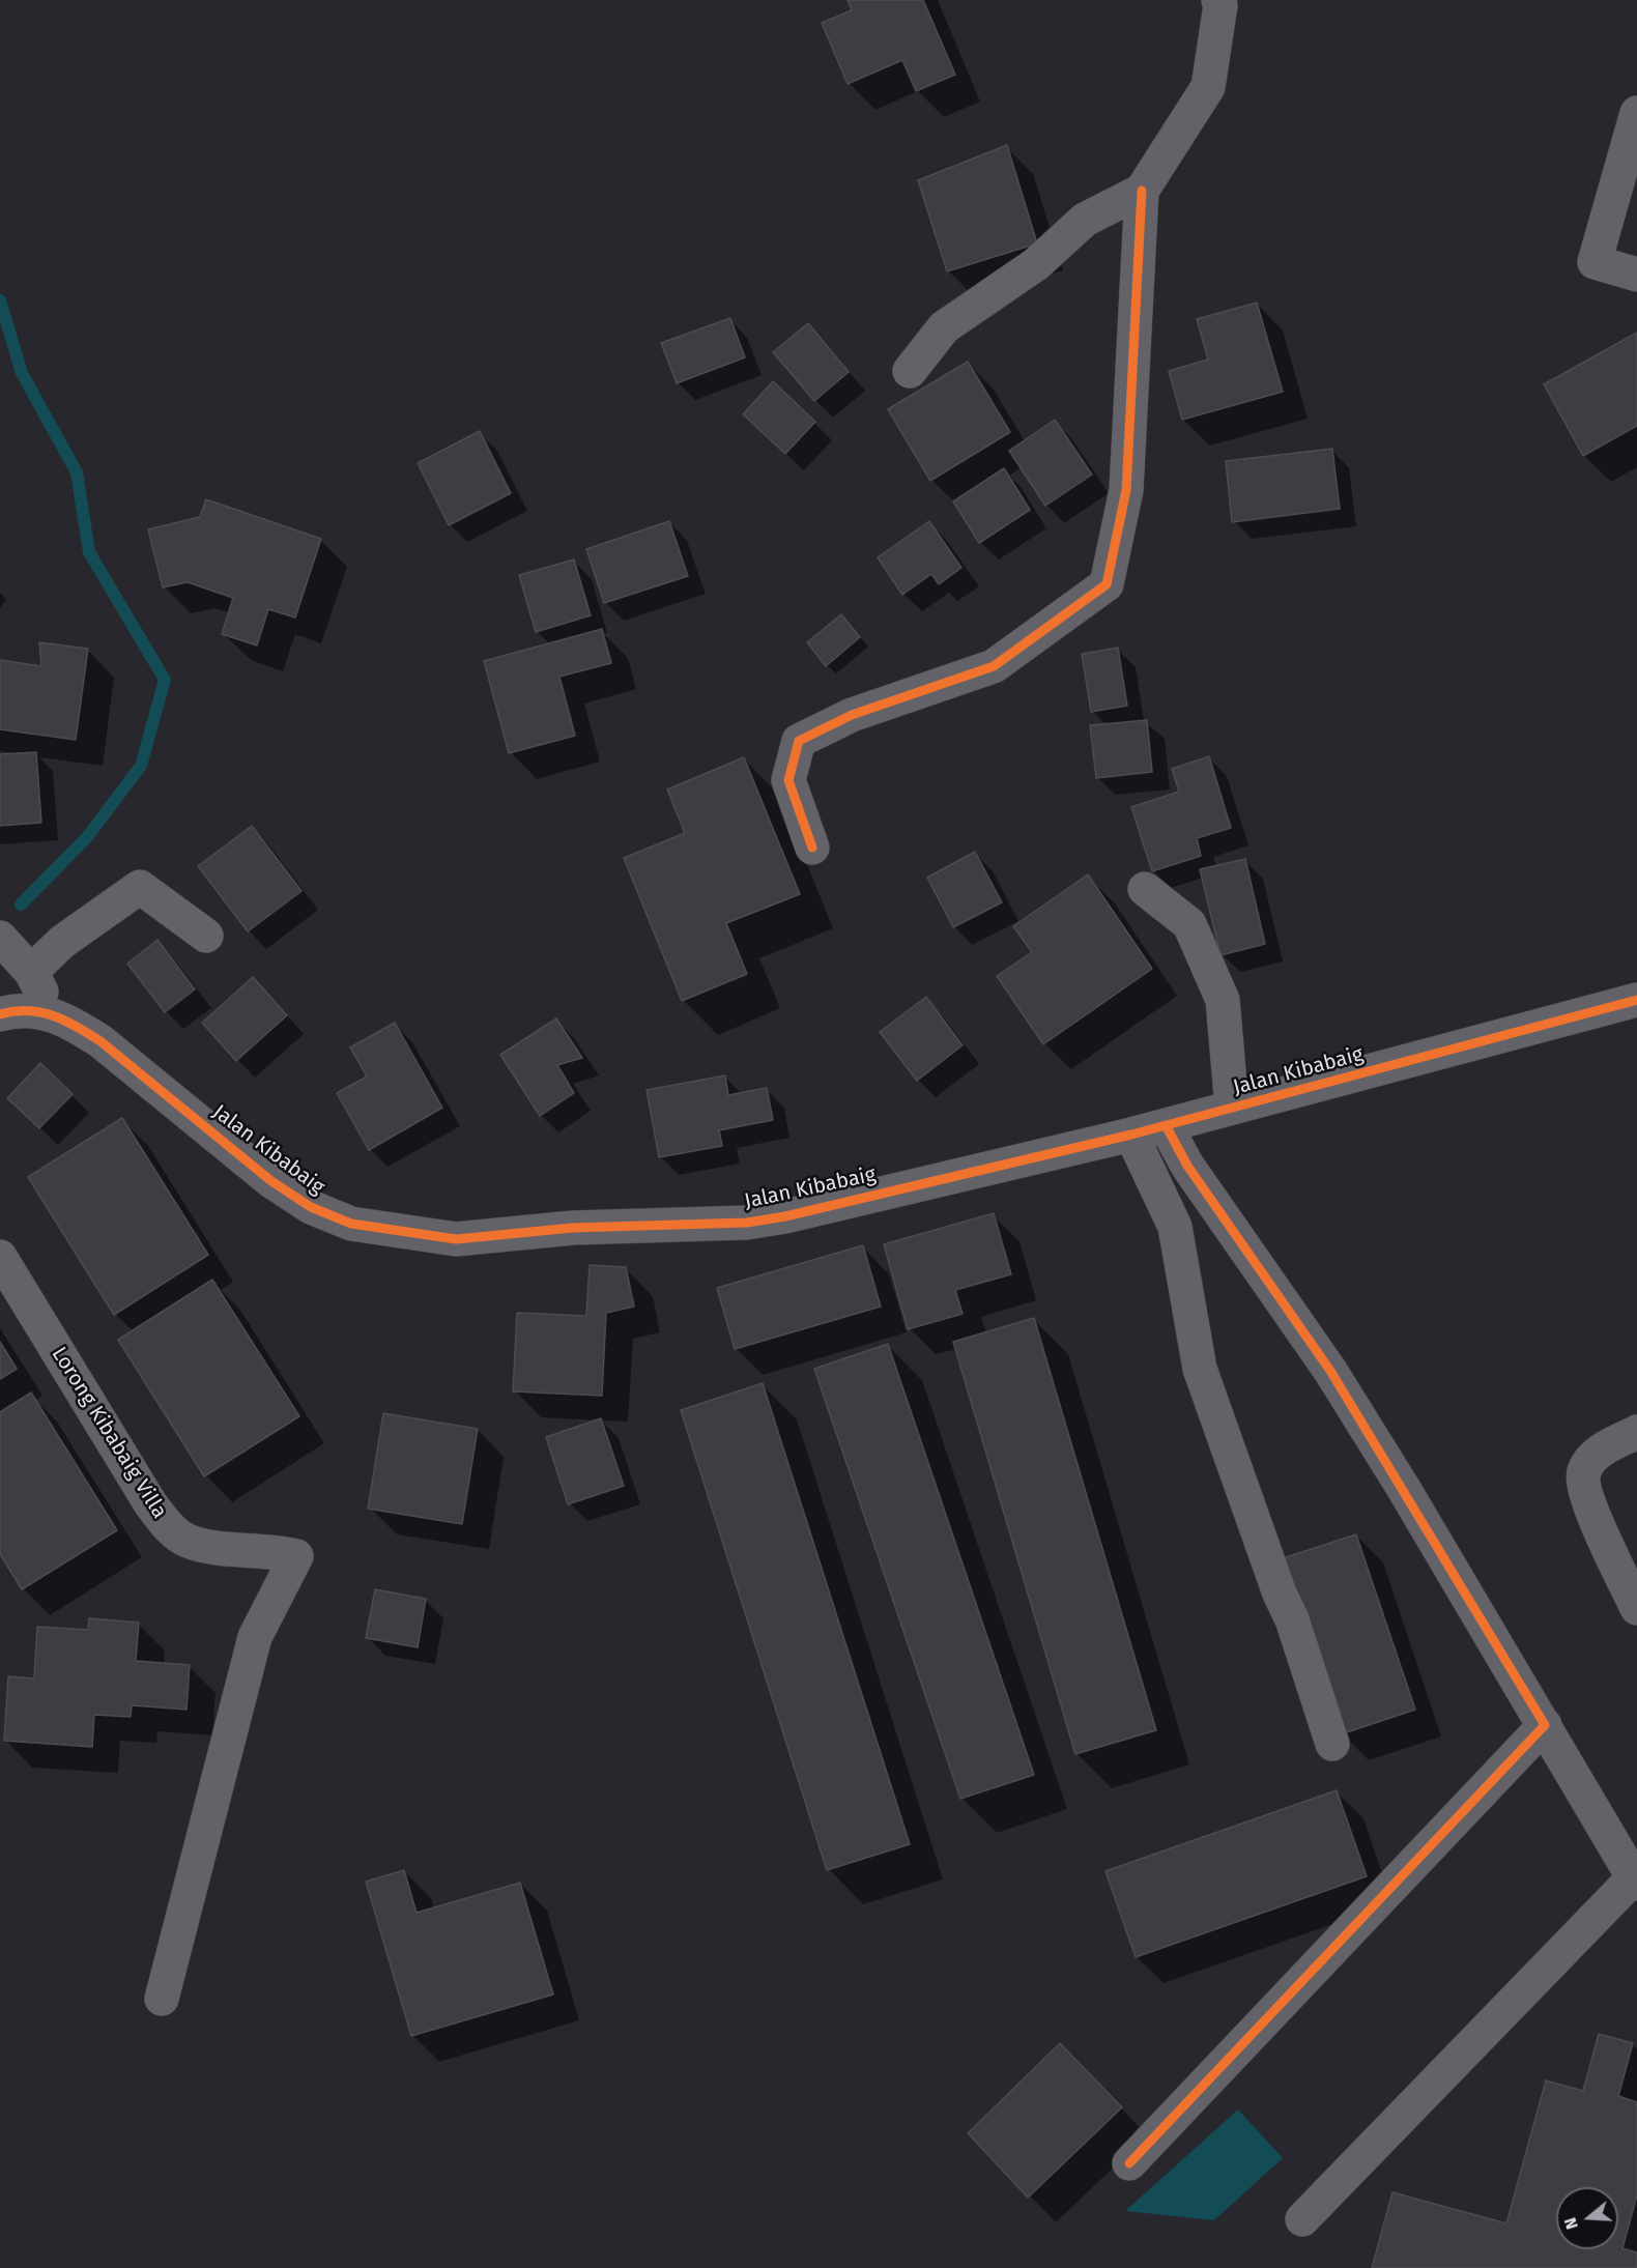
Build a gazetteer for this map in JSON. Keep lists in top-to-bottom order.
{
  "streets": {
    "street": ["Jalan Kibabaig", "Lorong Kibabaig Villa"]
  },
  "north": "left"
}
